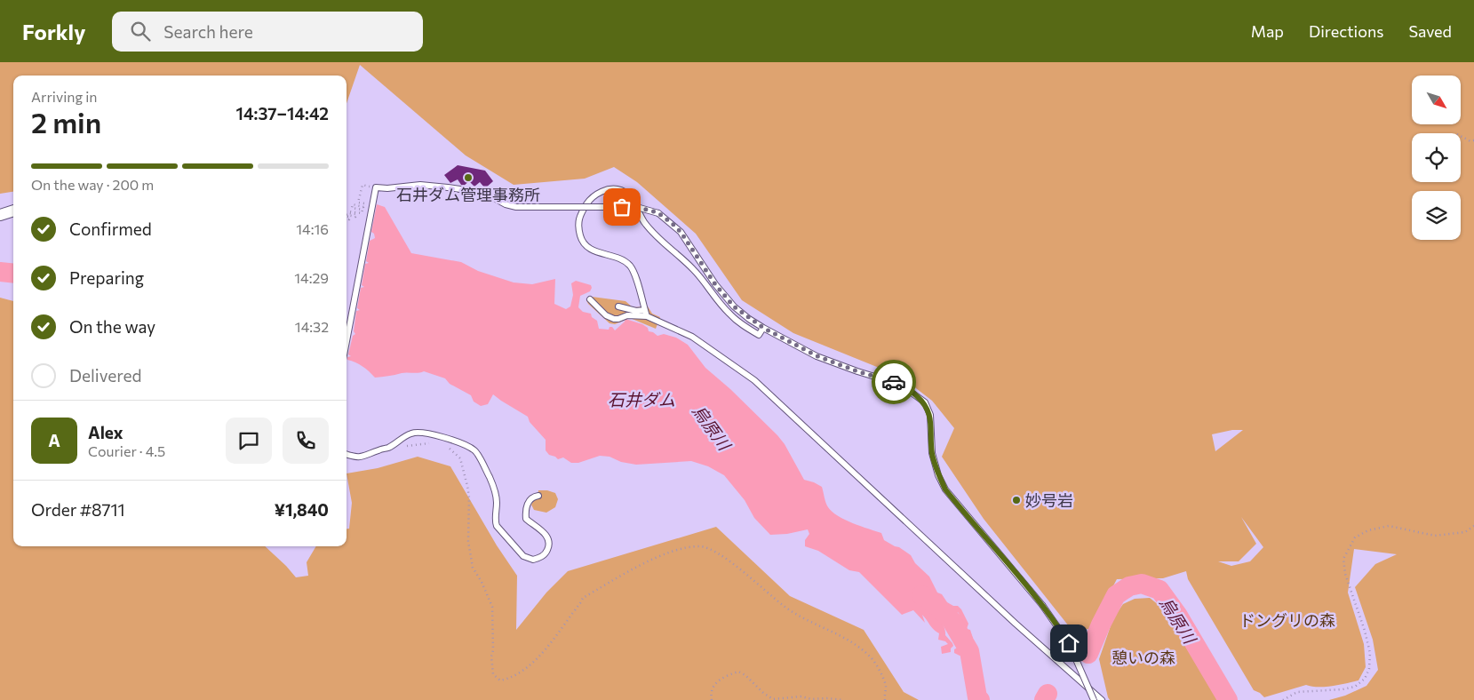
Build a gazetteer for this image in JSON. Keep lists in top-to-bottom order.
{
  "water": ["石井ダム", "烏原川"],
  "parks": ["ドングリの森", "憩いの森"],
  "places": ["石井ダム管理事務所", "妙号岩"],
  "north": "bottom right",
  "page": {
    "header": "Forkly",
    "search": "Search here",
    "nav": ["Map", "Directions", "Saved"],
    "heading": ["2 min", "Arriving in", "14:37–14:42"],
    "panel": [
      "Alex",
      "Courier · 4.5",
      "Order #8711",
      "¥1,840"
    ],
    "bar": "On the way · 200 m",
    "list": [
      ["Confirmed", "14:16"],
      ["Preparing", "14:29"],
      ["On the way", "14:32"],
      "Delivered"
    ],
    "round": "A"
  }
}
